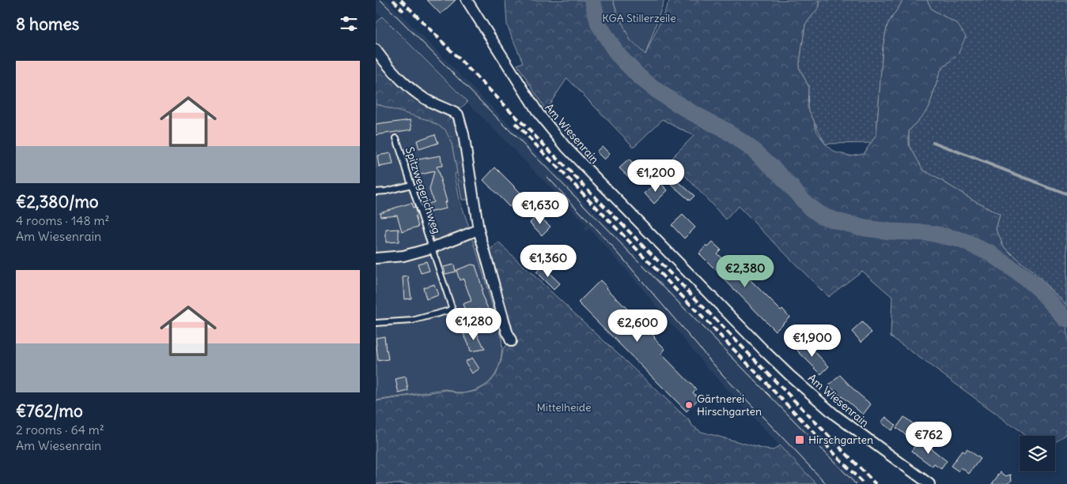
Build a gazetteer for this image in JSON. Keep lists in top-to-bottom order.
{
  "streets": {
    "street": ["Am Wiesenrain"],
    "lane": ["Spitzwegerichweg"]
  },
  "parks": ["KGA Stillerzeile", "Mittelheide"],
  "places": {
    "other": ["Gärtnerei Hirschgarten"],
    "transit": ["Hirschgarten"]
  },
  "page": {
    "heading": "8 homes",
    "list": [
      {
        "name": "€2,380/mo",
        "note": "4 rooms · 148 m² · Am Wiesenrain"
      },
      {
        "name": "€762/mo",
        "note": "2 rooms · 64 m² · Am Wiesenrain"
      }
    ],
    "price": [
      "€1,200",
      "€1,630",
      "€1,360",
      "€2,380",
      "€1,280",
      "€2,600",
      "€1,900",
      "€762"
    ]
  }
}
